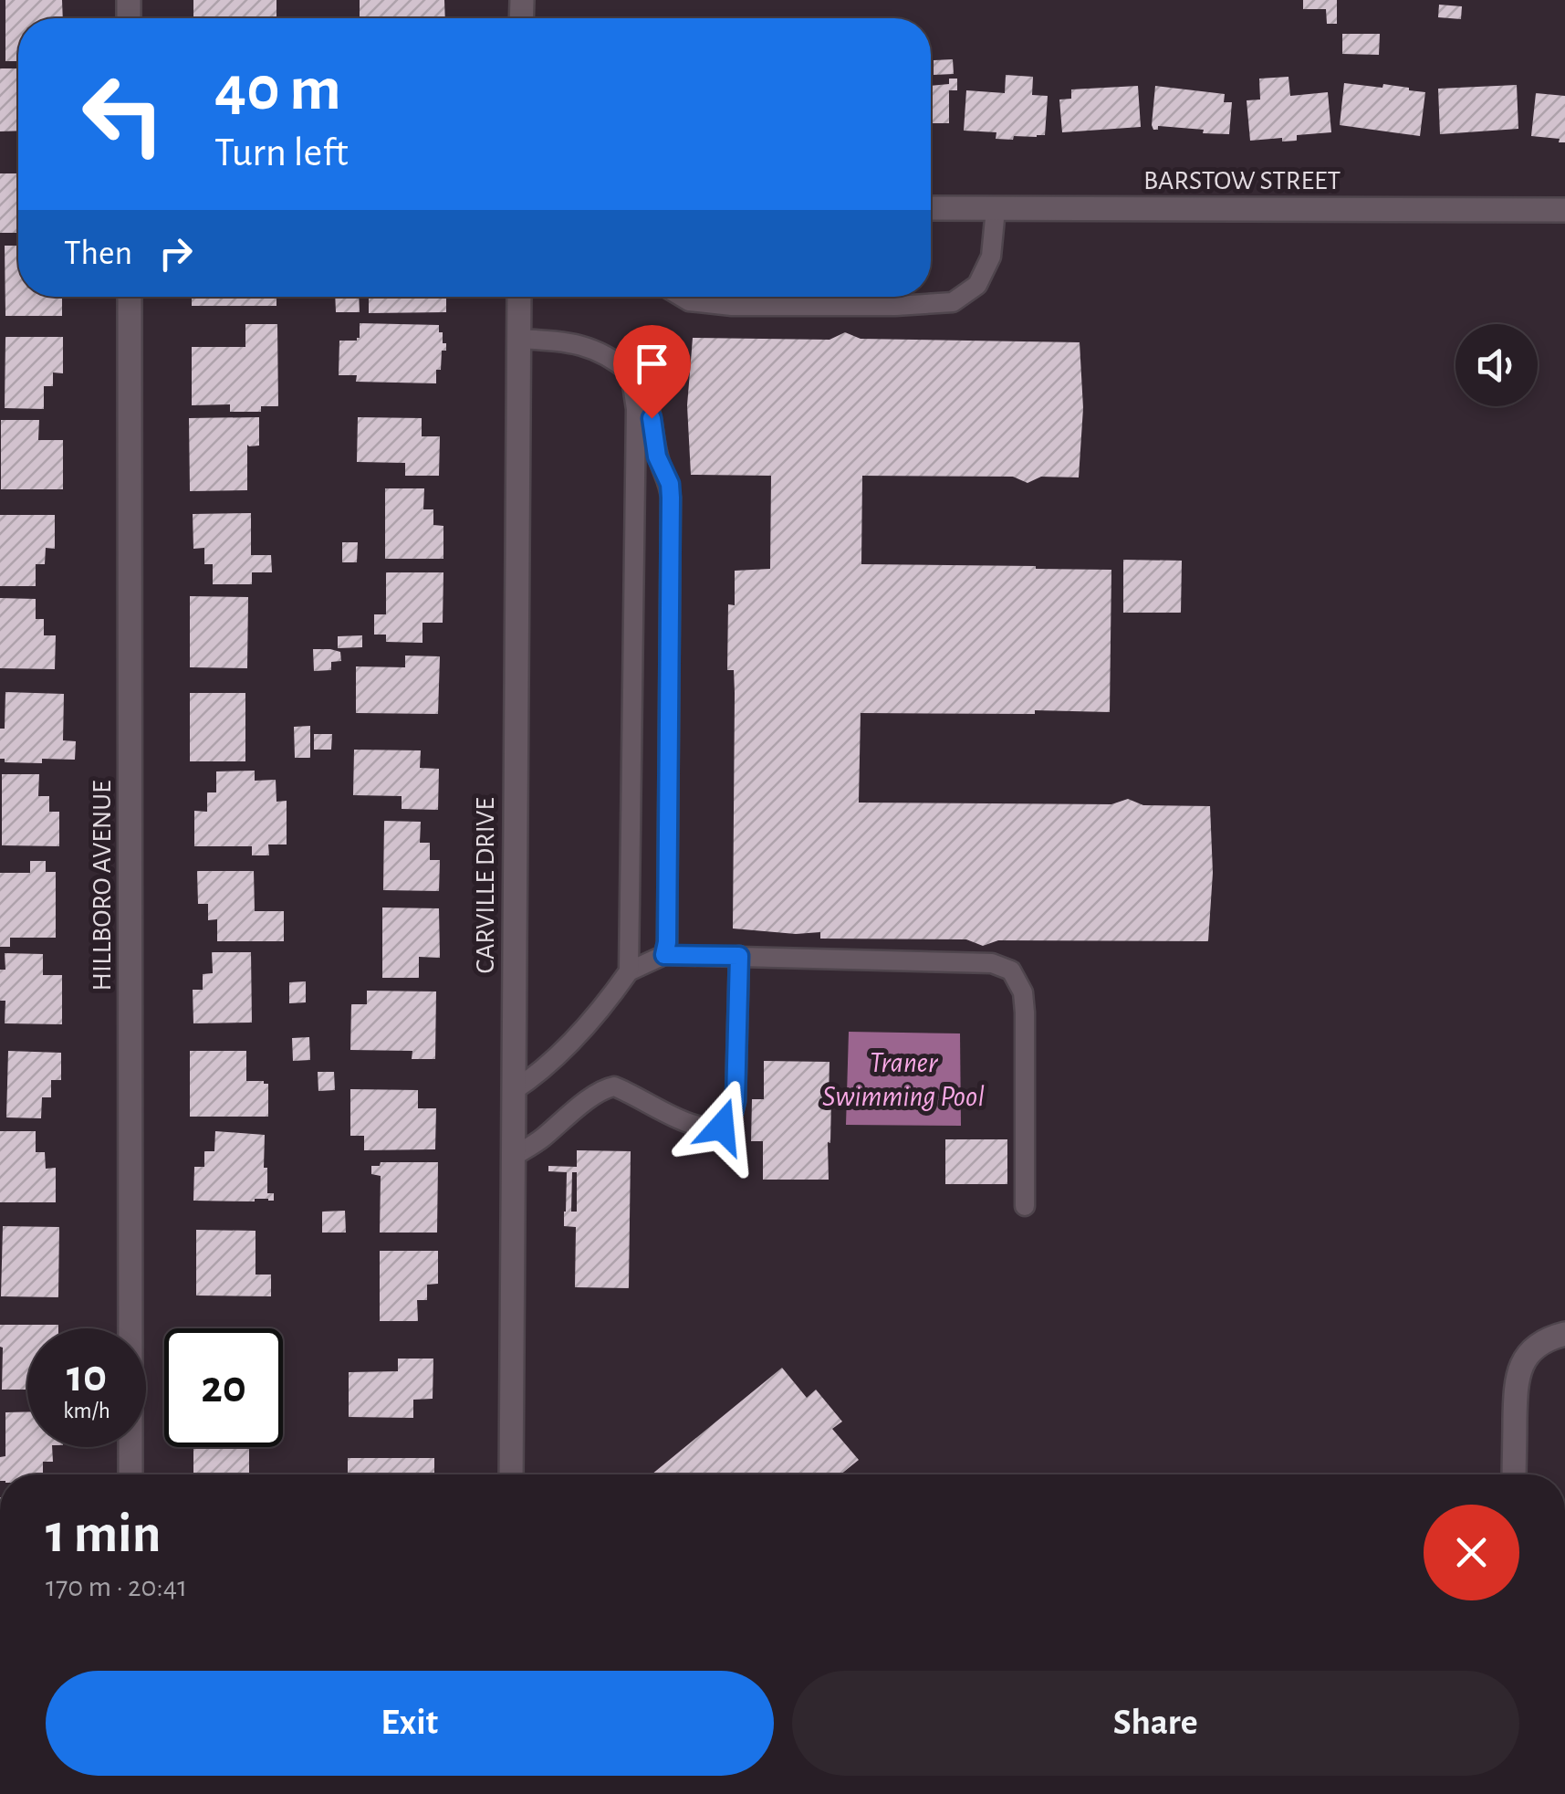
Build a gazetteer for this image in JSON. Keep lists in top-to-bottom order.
{
  "streets": {
    "street": ["BARSTOW STREET", "HILLBORO AVENUE", "CARVILLE DRIVE"]
  },
  "water": ["Traner Swimming Pool"],
  "page": {
    "turn": ["40 m", "Turn left"],
    "then": "Then",
    "speed": "10 km/h",
    "limit": "20",
    "heading": ["1 min", "170 m · 20:41"],
    "buttons": ["Exit", "Share"]
  }
}
